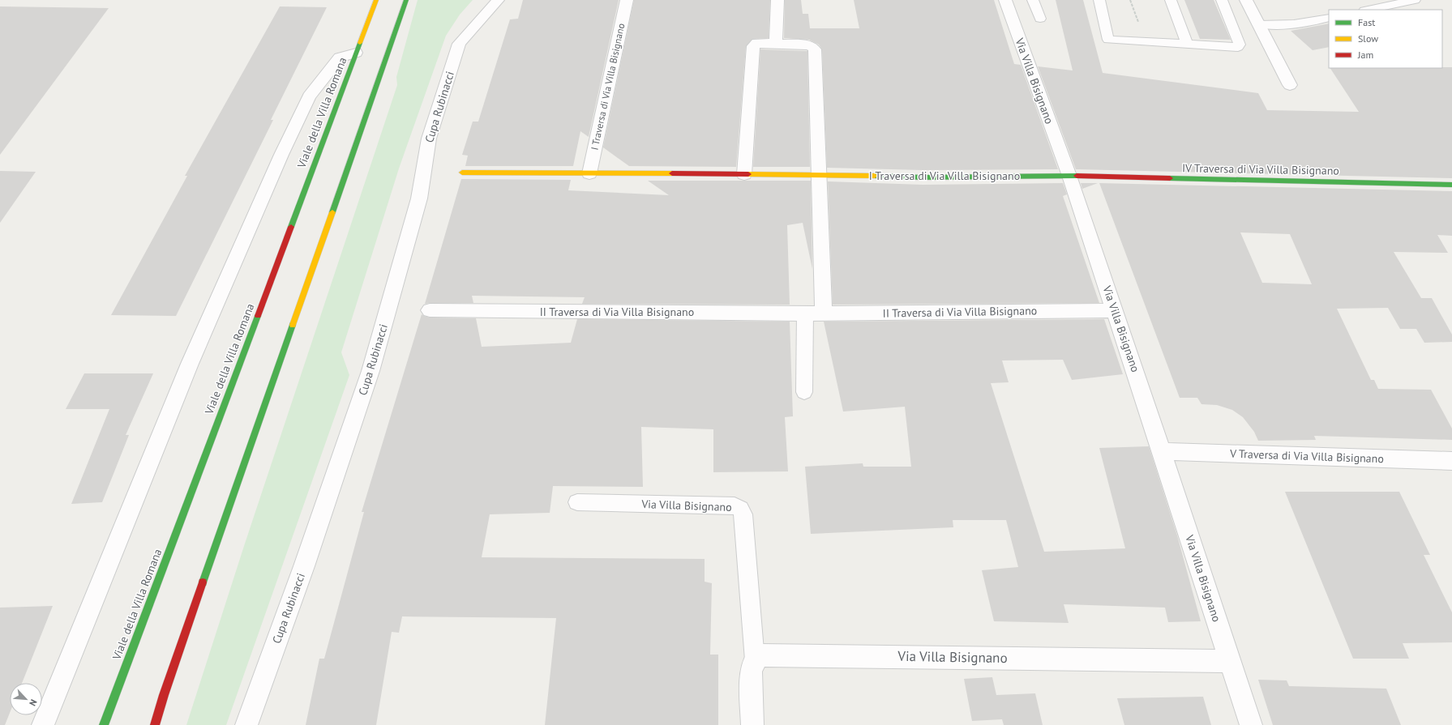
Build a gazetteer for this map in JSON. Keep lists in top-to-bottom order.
{
  "streets": {
    "main road": ["I Traversa di Via Villa Bisignano", "Viale della Villa Romana", "IV Traversa di Via Villa Bisignano"],
    "street": [
      "Via Villa Bisignano",
      "Cupa Rubinacci",
      "II Traversa di Via Villa Bisignano",
      "V Traversa di Via Villa Bisignano"
    ]
  },
  "crossings": [
    ["Via Villa Bisignano", "I Traversa di Via Villa Bisignano"],
    ["Via Villa Bisignano", "IV Traversa di Via Villa Bisignano"],
    ["Via Villa Bisignano", "II Traversa di Via Villa Bisignano"],
    ["Via Villa Bisignano", "V Traversa di Via Villa Bisignano"],
    ["I Traversa di Via Villa Bisignano", "IV Traversa di Via Villa Bisignano"]
  ],
  "legend": ["Fast", "Slow", "Jam"],
  "north": "bottom right"
}
